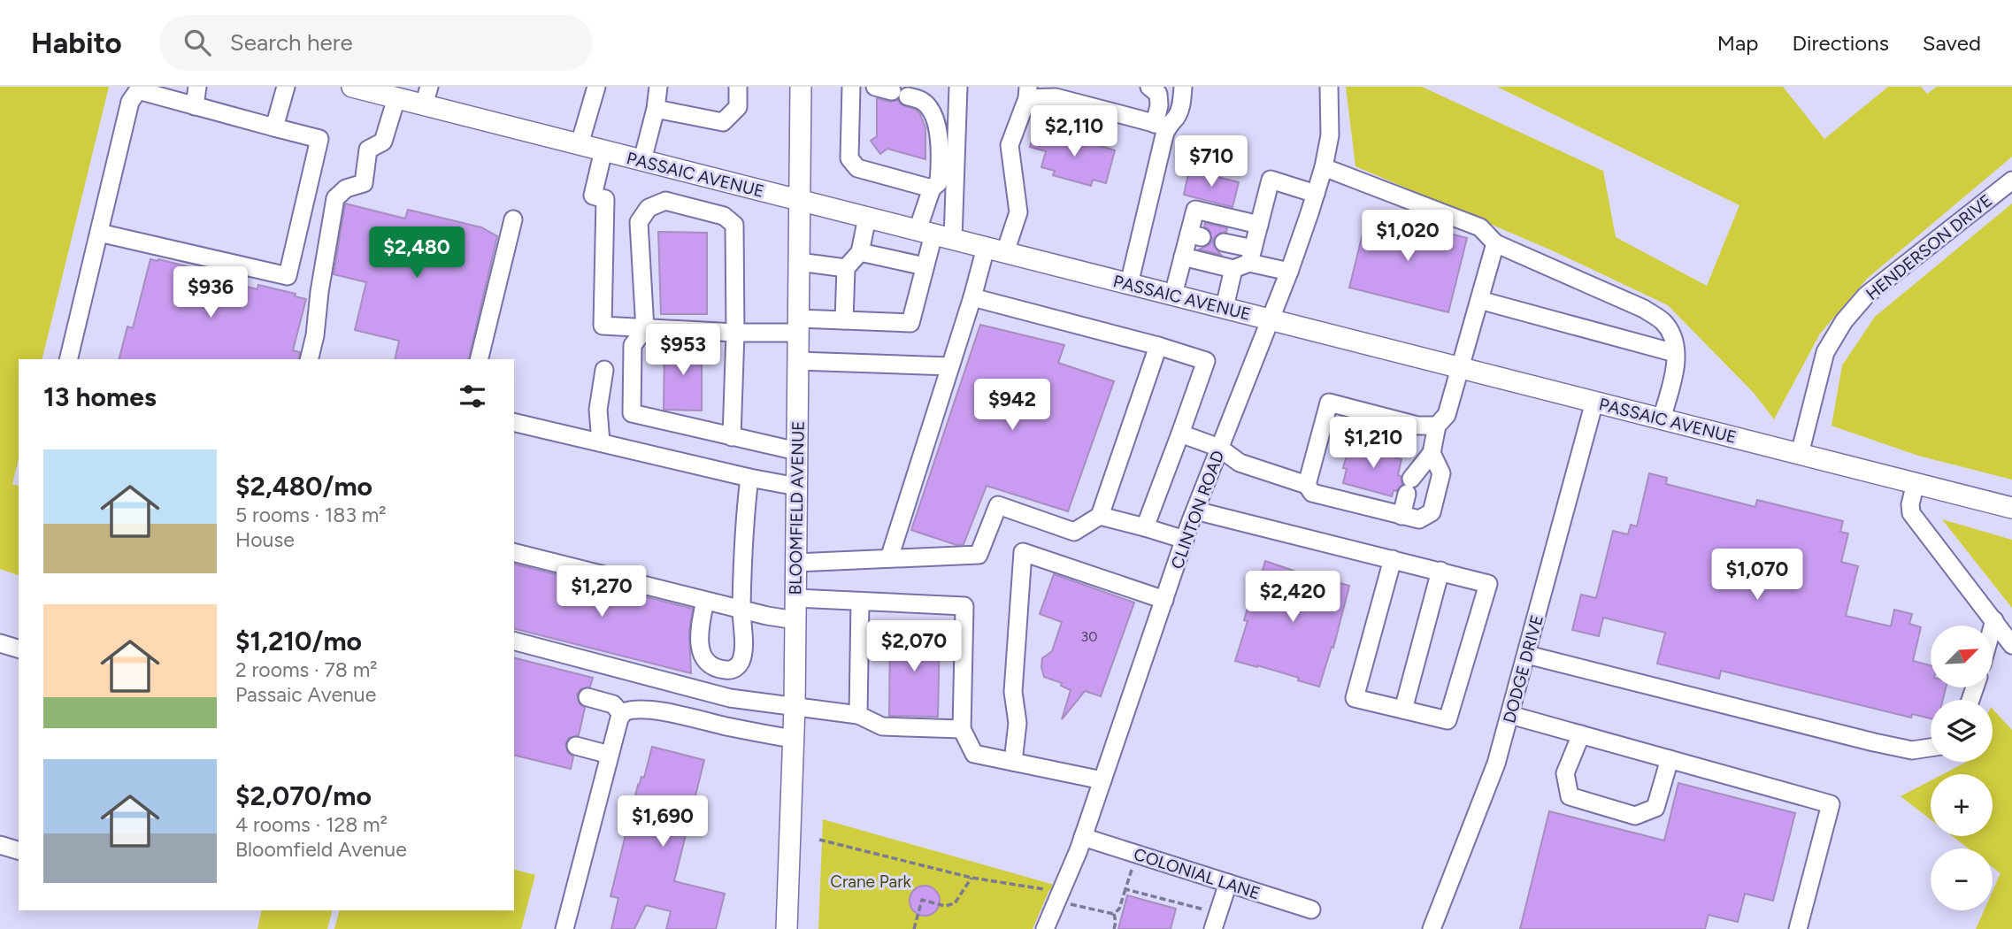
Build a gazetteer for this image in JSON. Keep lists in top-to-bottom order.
{
  "streets": {
    "main road": ["PASSAIC AVENUE", "BLOOMFIELD AVENUE"],
    "street": [
      "HENDERSON DRIVE",
      "CLINTON ROAD",
      "DODGE DRIVE",
      "COLONIAL LANE"
    ]
  },
  "crossings": [
    ["PASSAIC AVENUE", "HENDERSON DRIVE"],
    ["PASSAIC AVENUE", "BLOOMFIELD AVENUE"],
    ["PASSAIC AVENUE", "CLINTON ROAD"],
    ["PASSAIC AVENUE", "DODGE DRIVE"],
    ["CLINTON ROAD", "COLONIAL LANE"]
  ],
  "parks": ["Crane Park"],
  "house_numbers": ["30"],
  "north": "top right",
  "page": {
    "header": "Habito",
    "search": "Search here",
    "nav": ["Map", "Directions", "Saved"],
    "price": [
      "$2,110",
      "$710",
      "$1,020",
      "$2,480",
      "$936",
      "$953",
      "$942",
      "$1,210",
      "$1,070",
      "$1,270",
      "$2,420",
      "$2,070",
      "$1,690"
    ],
    "heading": "13 homes",
    "list": [
      {
        "name": "$2,480/mo",
        "note": "5 rooms · 183 m² · House"
      },
      {
        "name": "$1,210/mo",
        "note": "2 rooms · 78 m² · Passaic Avenue"
      },
      {
        "name": "$2,070/mo",
        "note": "4 rooms · 128 m² · Bloomfield Avenue"
      }
    ],
    "map_buttons": ["+", "−"]
  }
}
